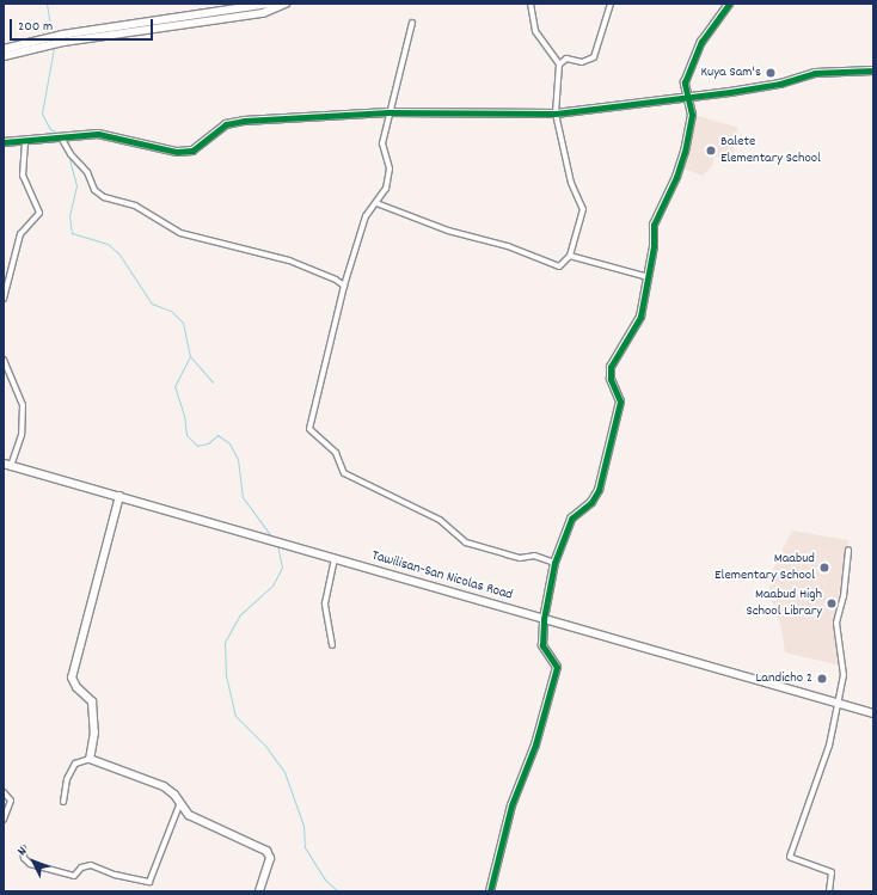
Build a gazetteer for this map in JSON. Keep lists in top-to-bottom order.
{
  "streets": {
    "street": ["Tawilisan-San Nicolas Road"]
  },
  "places": [
    "Kuya Sam's",
    "Balete Elementary School",
    "Maabud Elementary School",
    "Maabud High School Library",
    "Landicho 2"
  ],
  "scale_bar": "200 m",
  "north": "top left"
}
